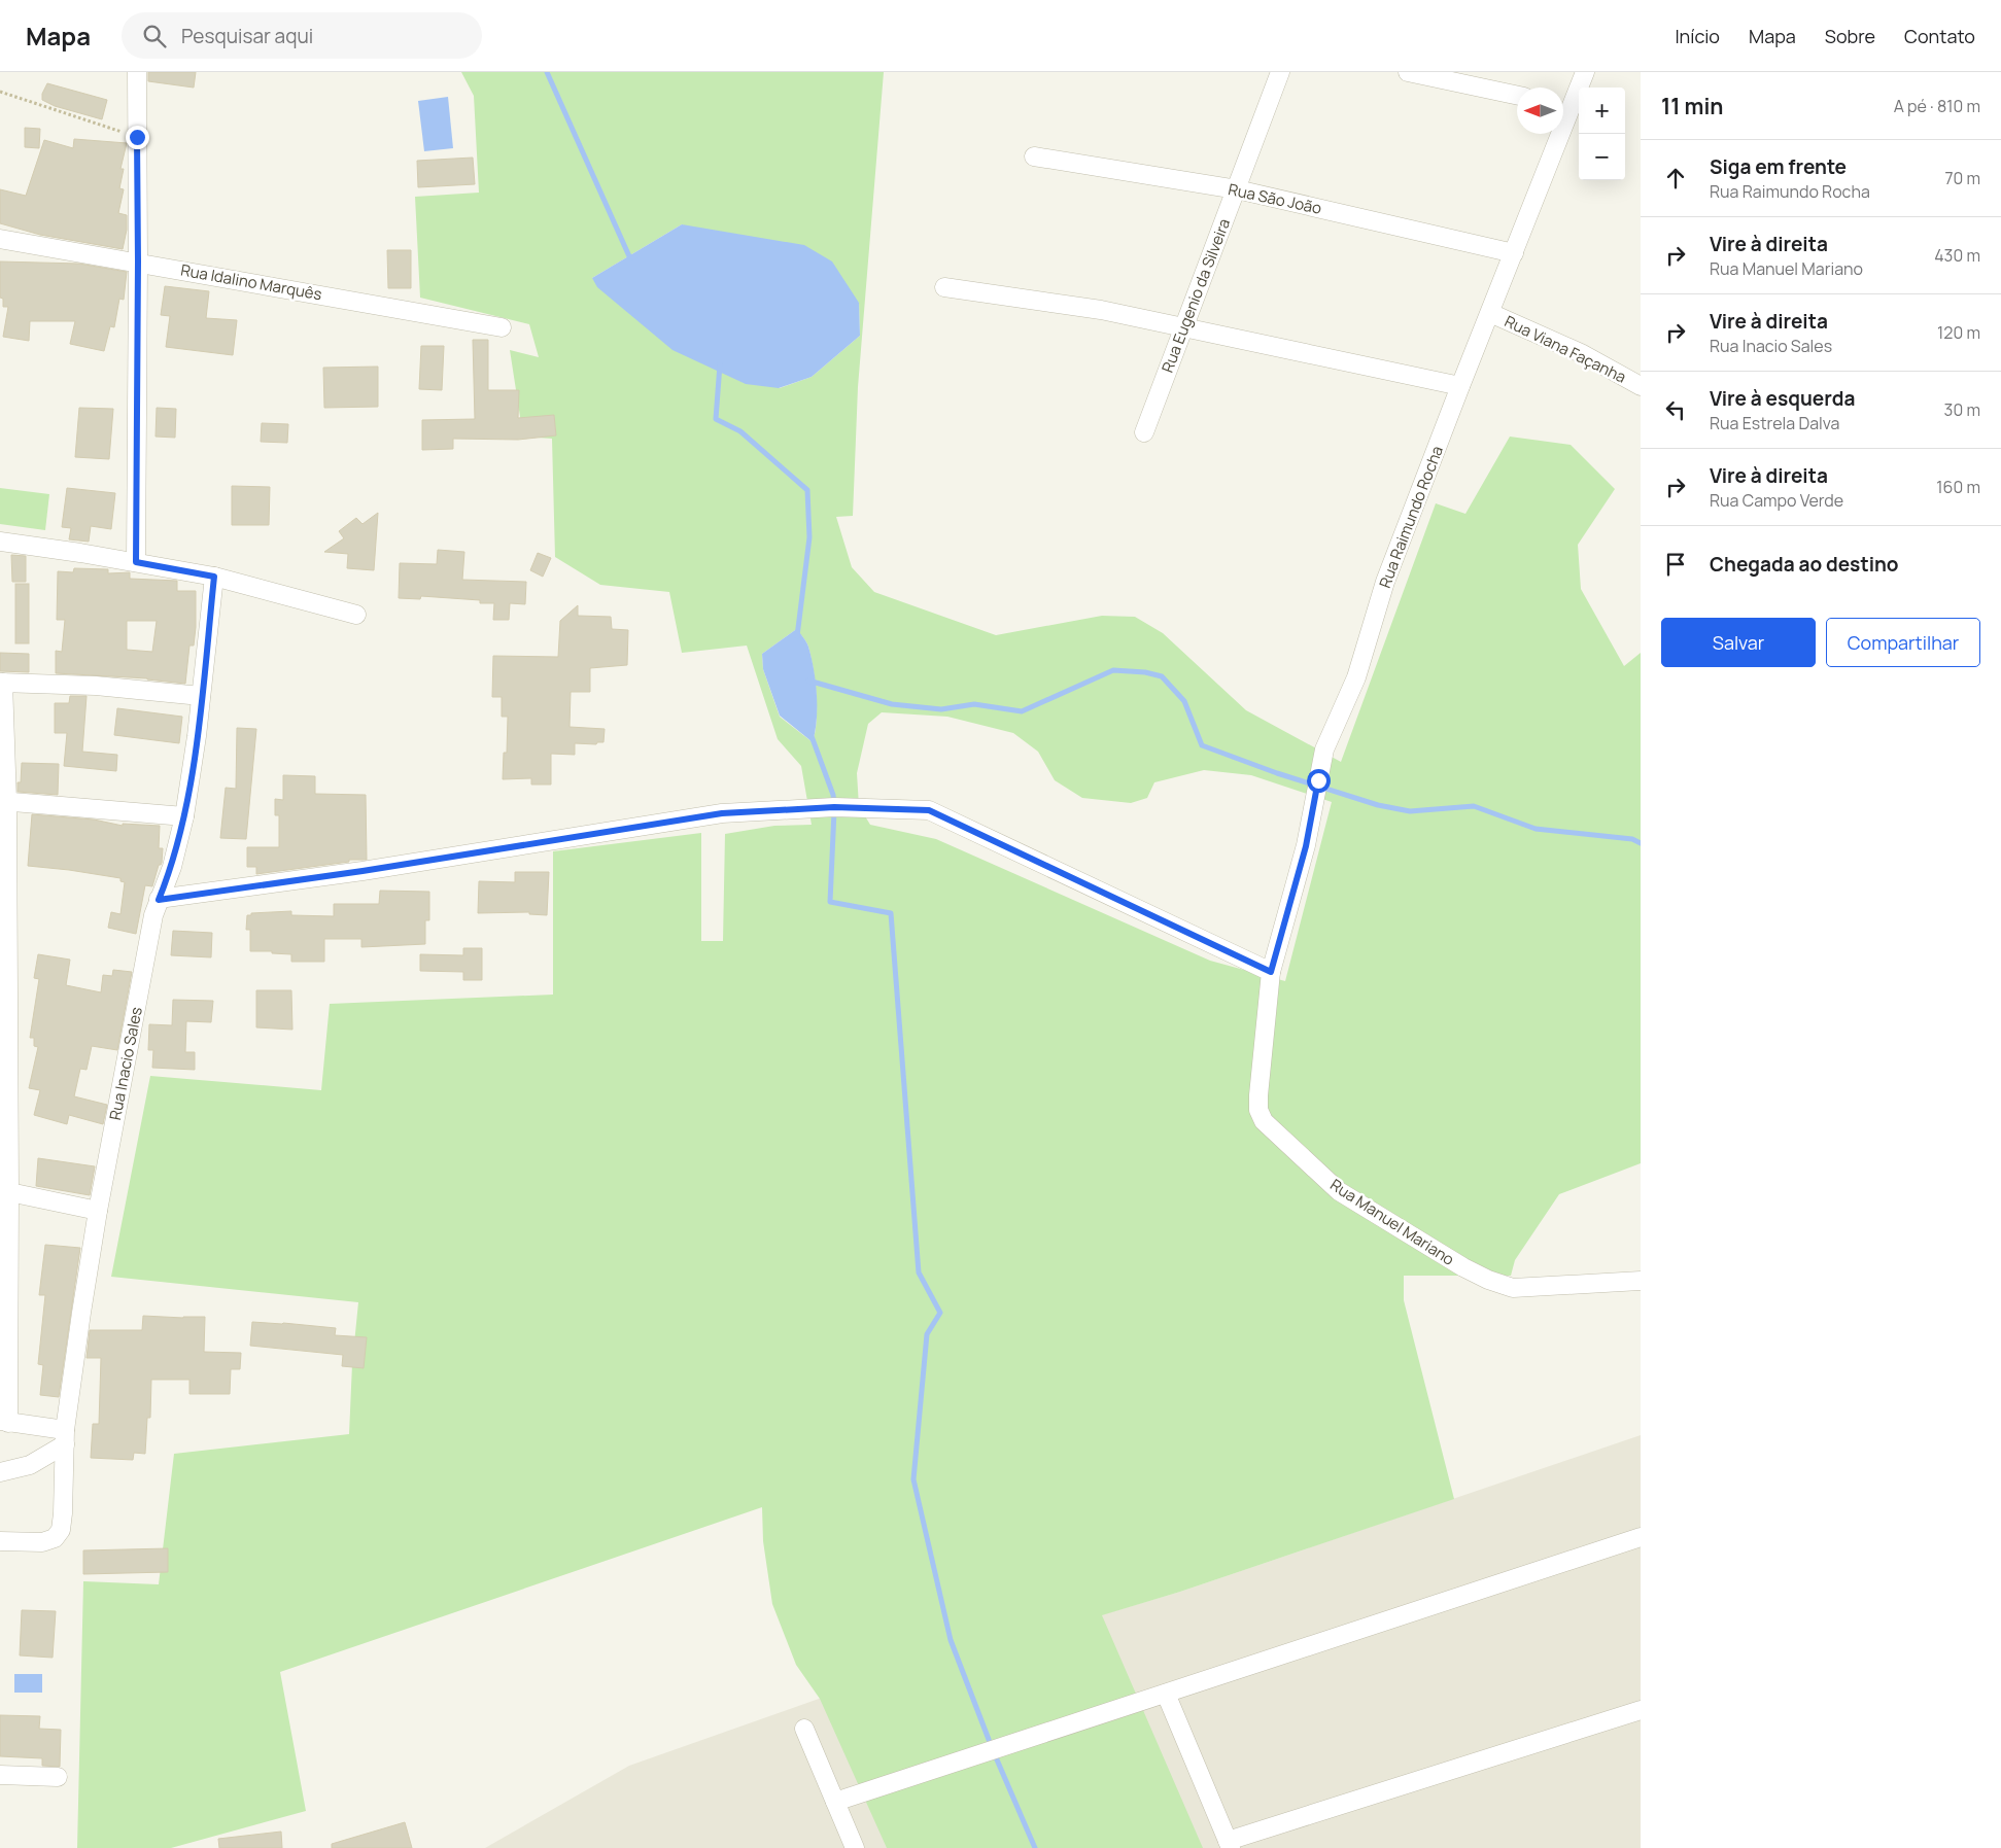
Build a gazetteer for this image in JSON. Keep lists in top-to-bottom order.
{
  "streets": {
    "street": [
      "Rua São João",
      "Rua Idalino Marquês",
      "Rua Eugenio da Silveira",
      "Rua Viana Façanha",
      "Rua Raimundo Rocha",
      "Rua Inacio Sales",
      "Rua Manuel Mariano"
    ]
  },
  "crossings": [
    ["Rua São João", "Rua Eugenio da Silveira"],
    ["Rua São João", "Rua Raimundo Rocha"],
    ["Rua Viana Façanha", "Rua Raimundo Rocha"],
    ["Rua Raimundo Rocha", "Rua Manuel Mariano"]
  ],
  "north": "left",
  "page": {
    "header": "Mapa",
    "search": "Pesquisar aqui",
    "nav": [
      "Início",
      "Mapa",
      "Sobre",
      "Contato"
    ],
    "heading": ["11 min", "A pé · 810 m"],
    "map_buttons": ["+", "−"],
    "list": [
      ["Siga em frente", "Rua Raimundo Rocha", "70 m"],
      ["Vire à direita", "Rua Manuel Mariano", "430 m"],
      ["Vire à direita", "Rua Inacio Sales", "120 m"],
      ["Vire à esquerda", "Rua Estrela Dalva", "30 m"],
      ["Vire à direita", "Rua Campo Verde", "160 m"],
      "Chegada ao destino"
    ],
    "buttons": ["Salvar", "Compartilhar"]
  }
}
